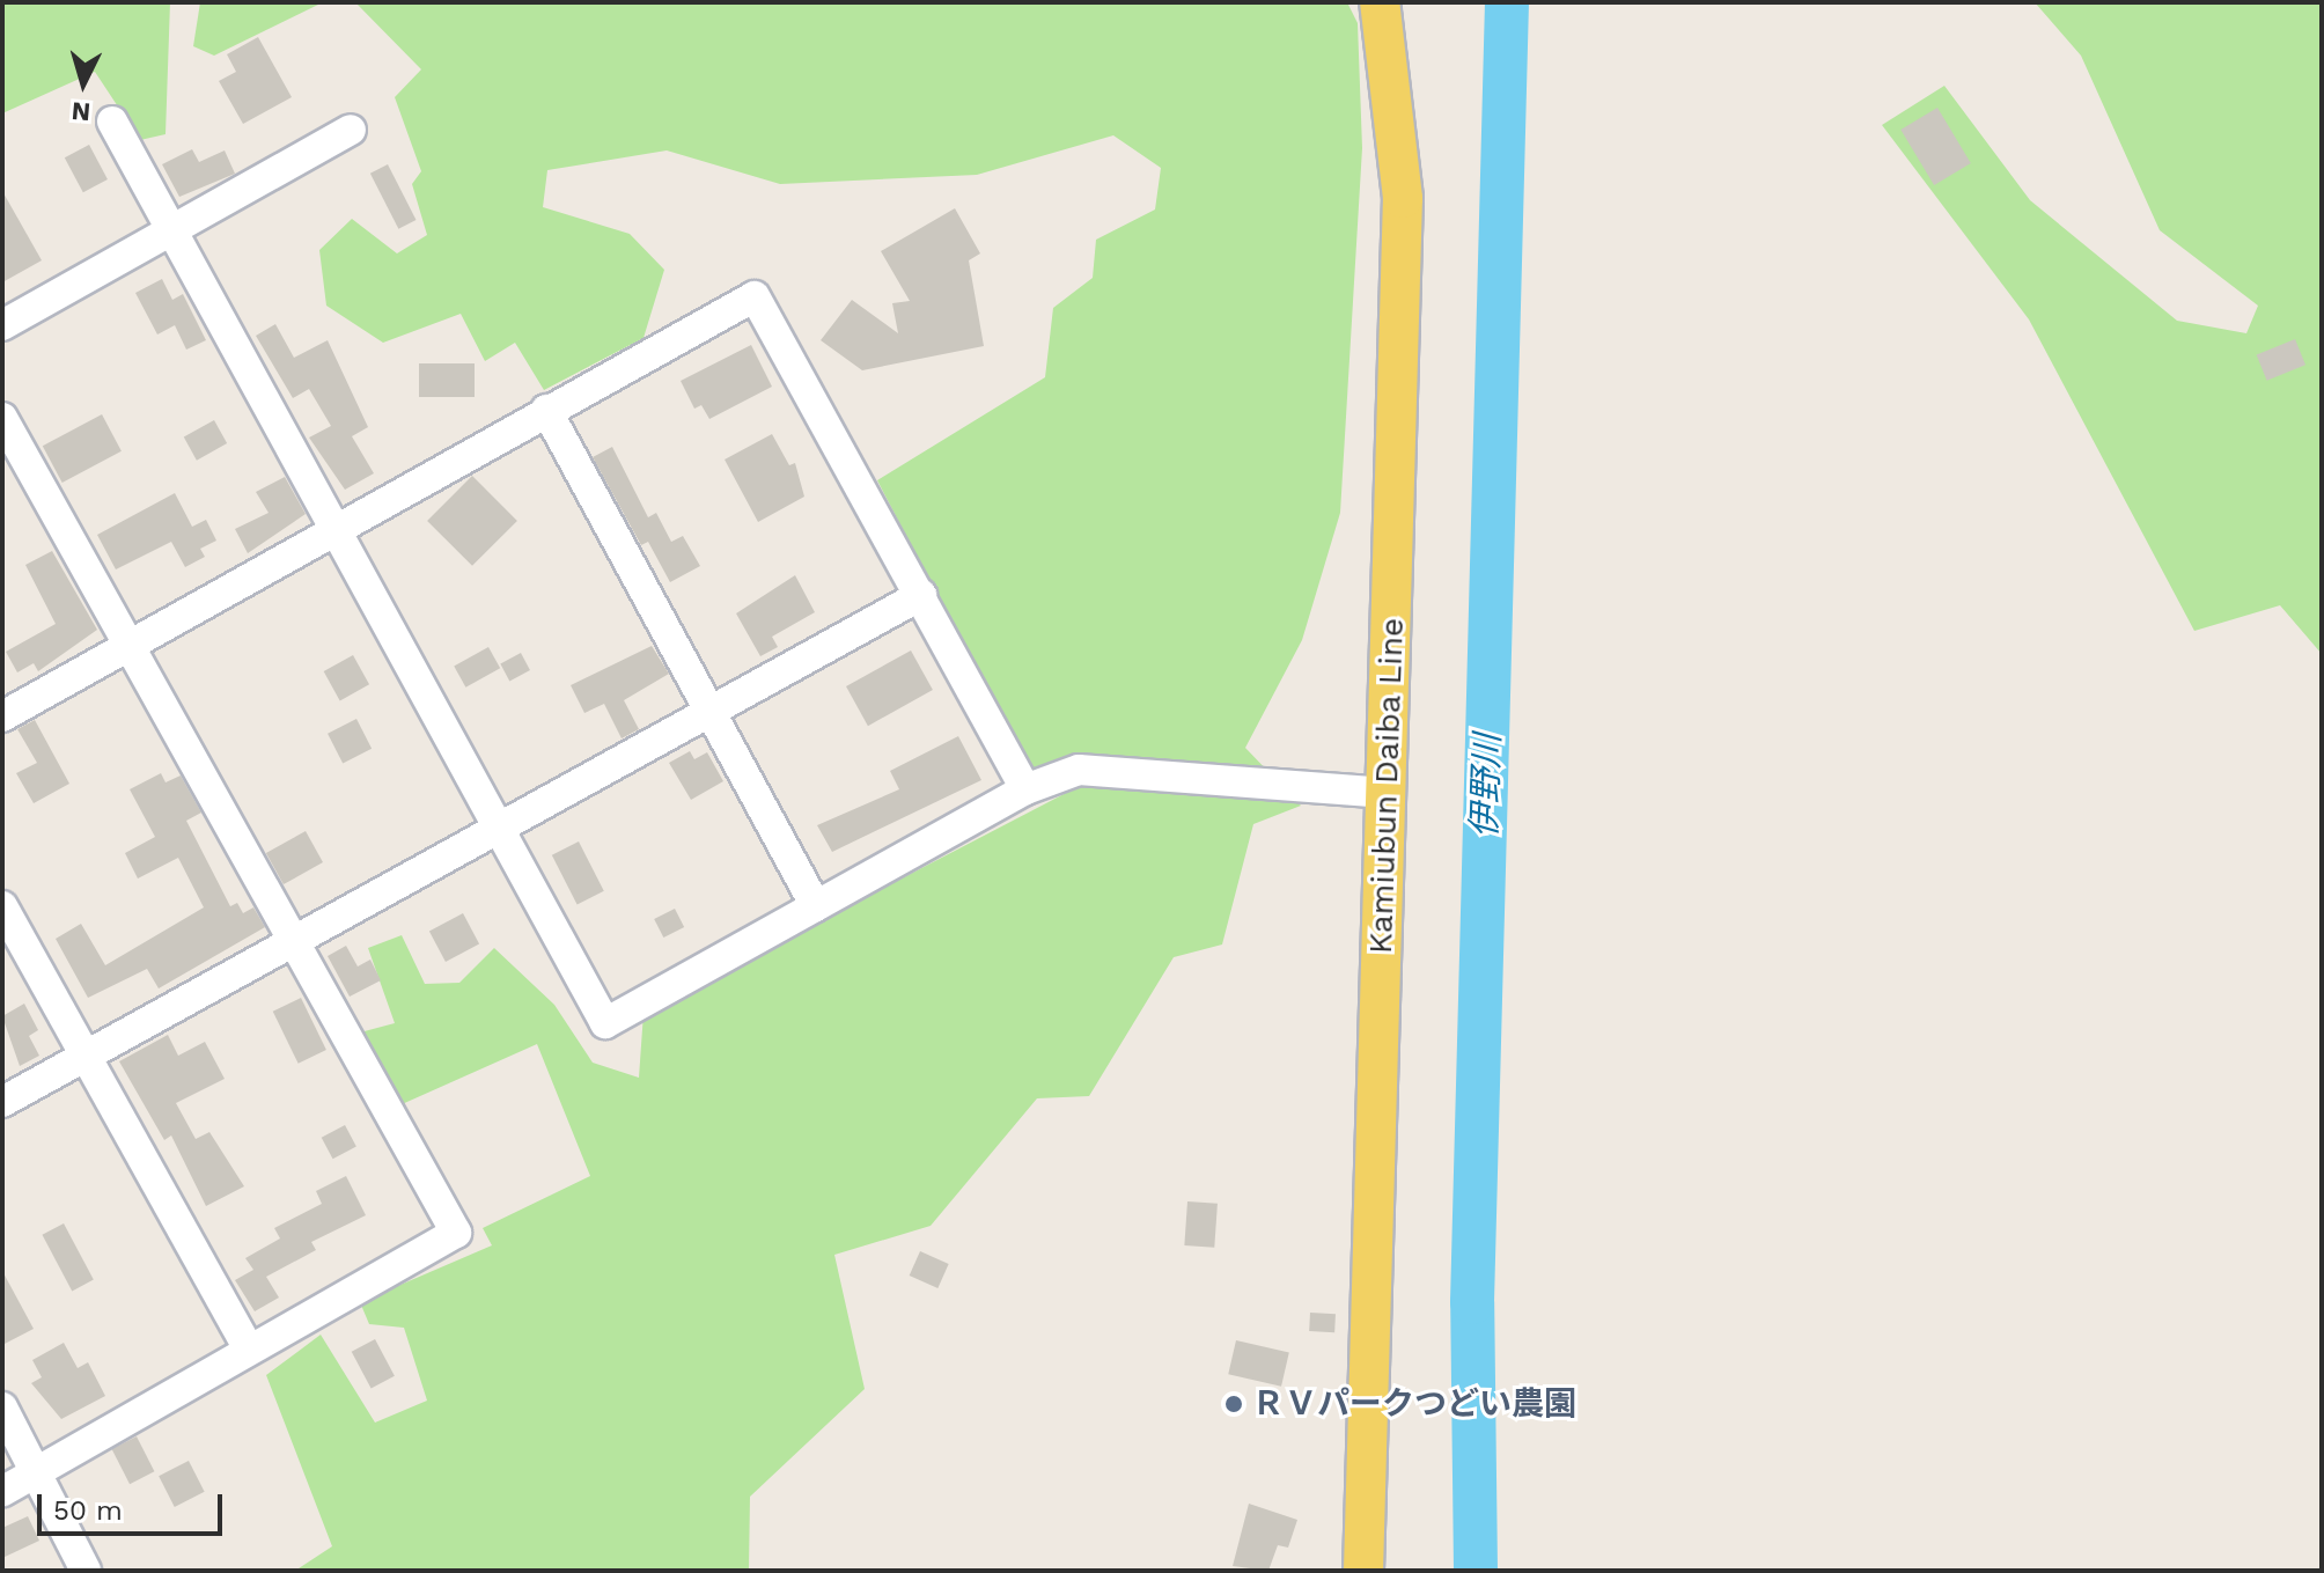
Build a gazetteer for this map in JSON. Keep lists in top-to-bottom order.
{
  "streets": {
    "main road": ["Kamiubun Daiba Line"]
  },
  "water": ["伊野川"],
  "places": ["ＲＶパークつどい農園"],
  "scale_bar": "50 m",
  "north": "bottom"
}
